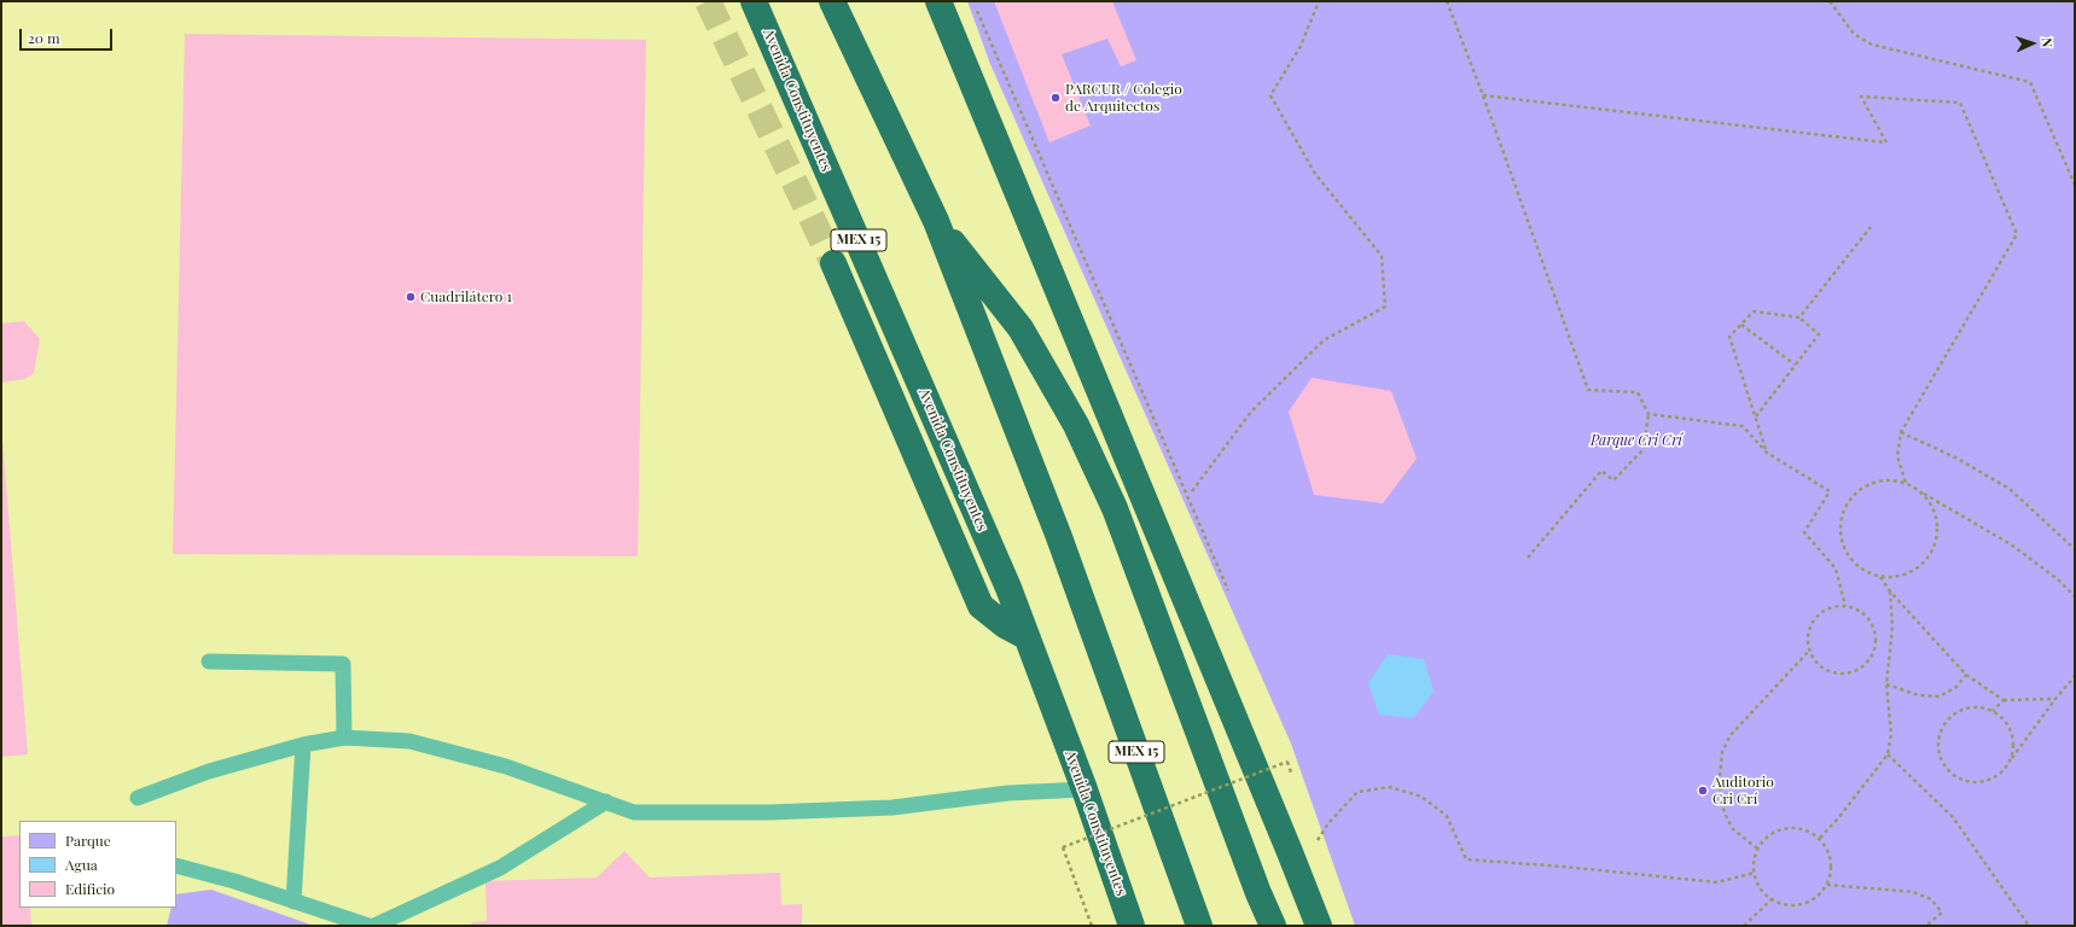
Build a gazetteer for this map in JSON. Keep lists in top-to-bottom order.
{
  "streets": {
    "highway": ["Avenida Constituyentes", "MEX 15"]
  },
  "parks": ["Parque Cri Crí"],
  "places": ["PARCUR / Colegio de Arquitectos", "Cuadrilátero 1", "Auditorio Cri Crí"],
  "legend": ["Parque", "Agua", "Edificio"],
  "scale_bar": "20 m",
  "north": "right"
}
